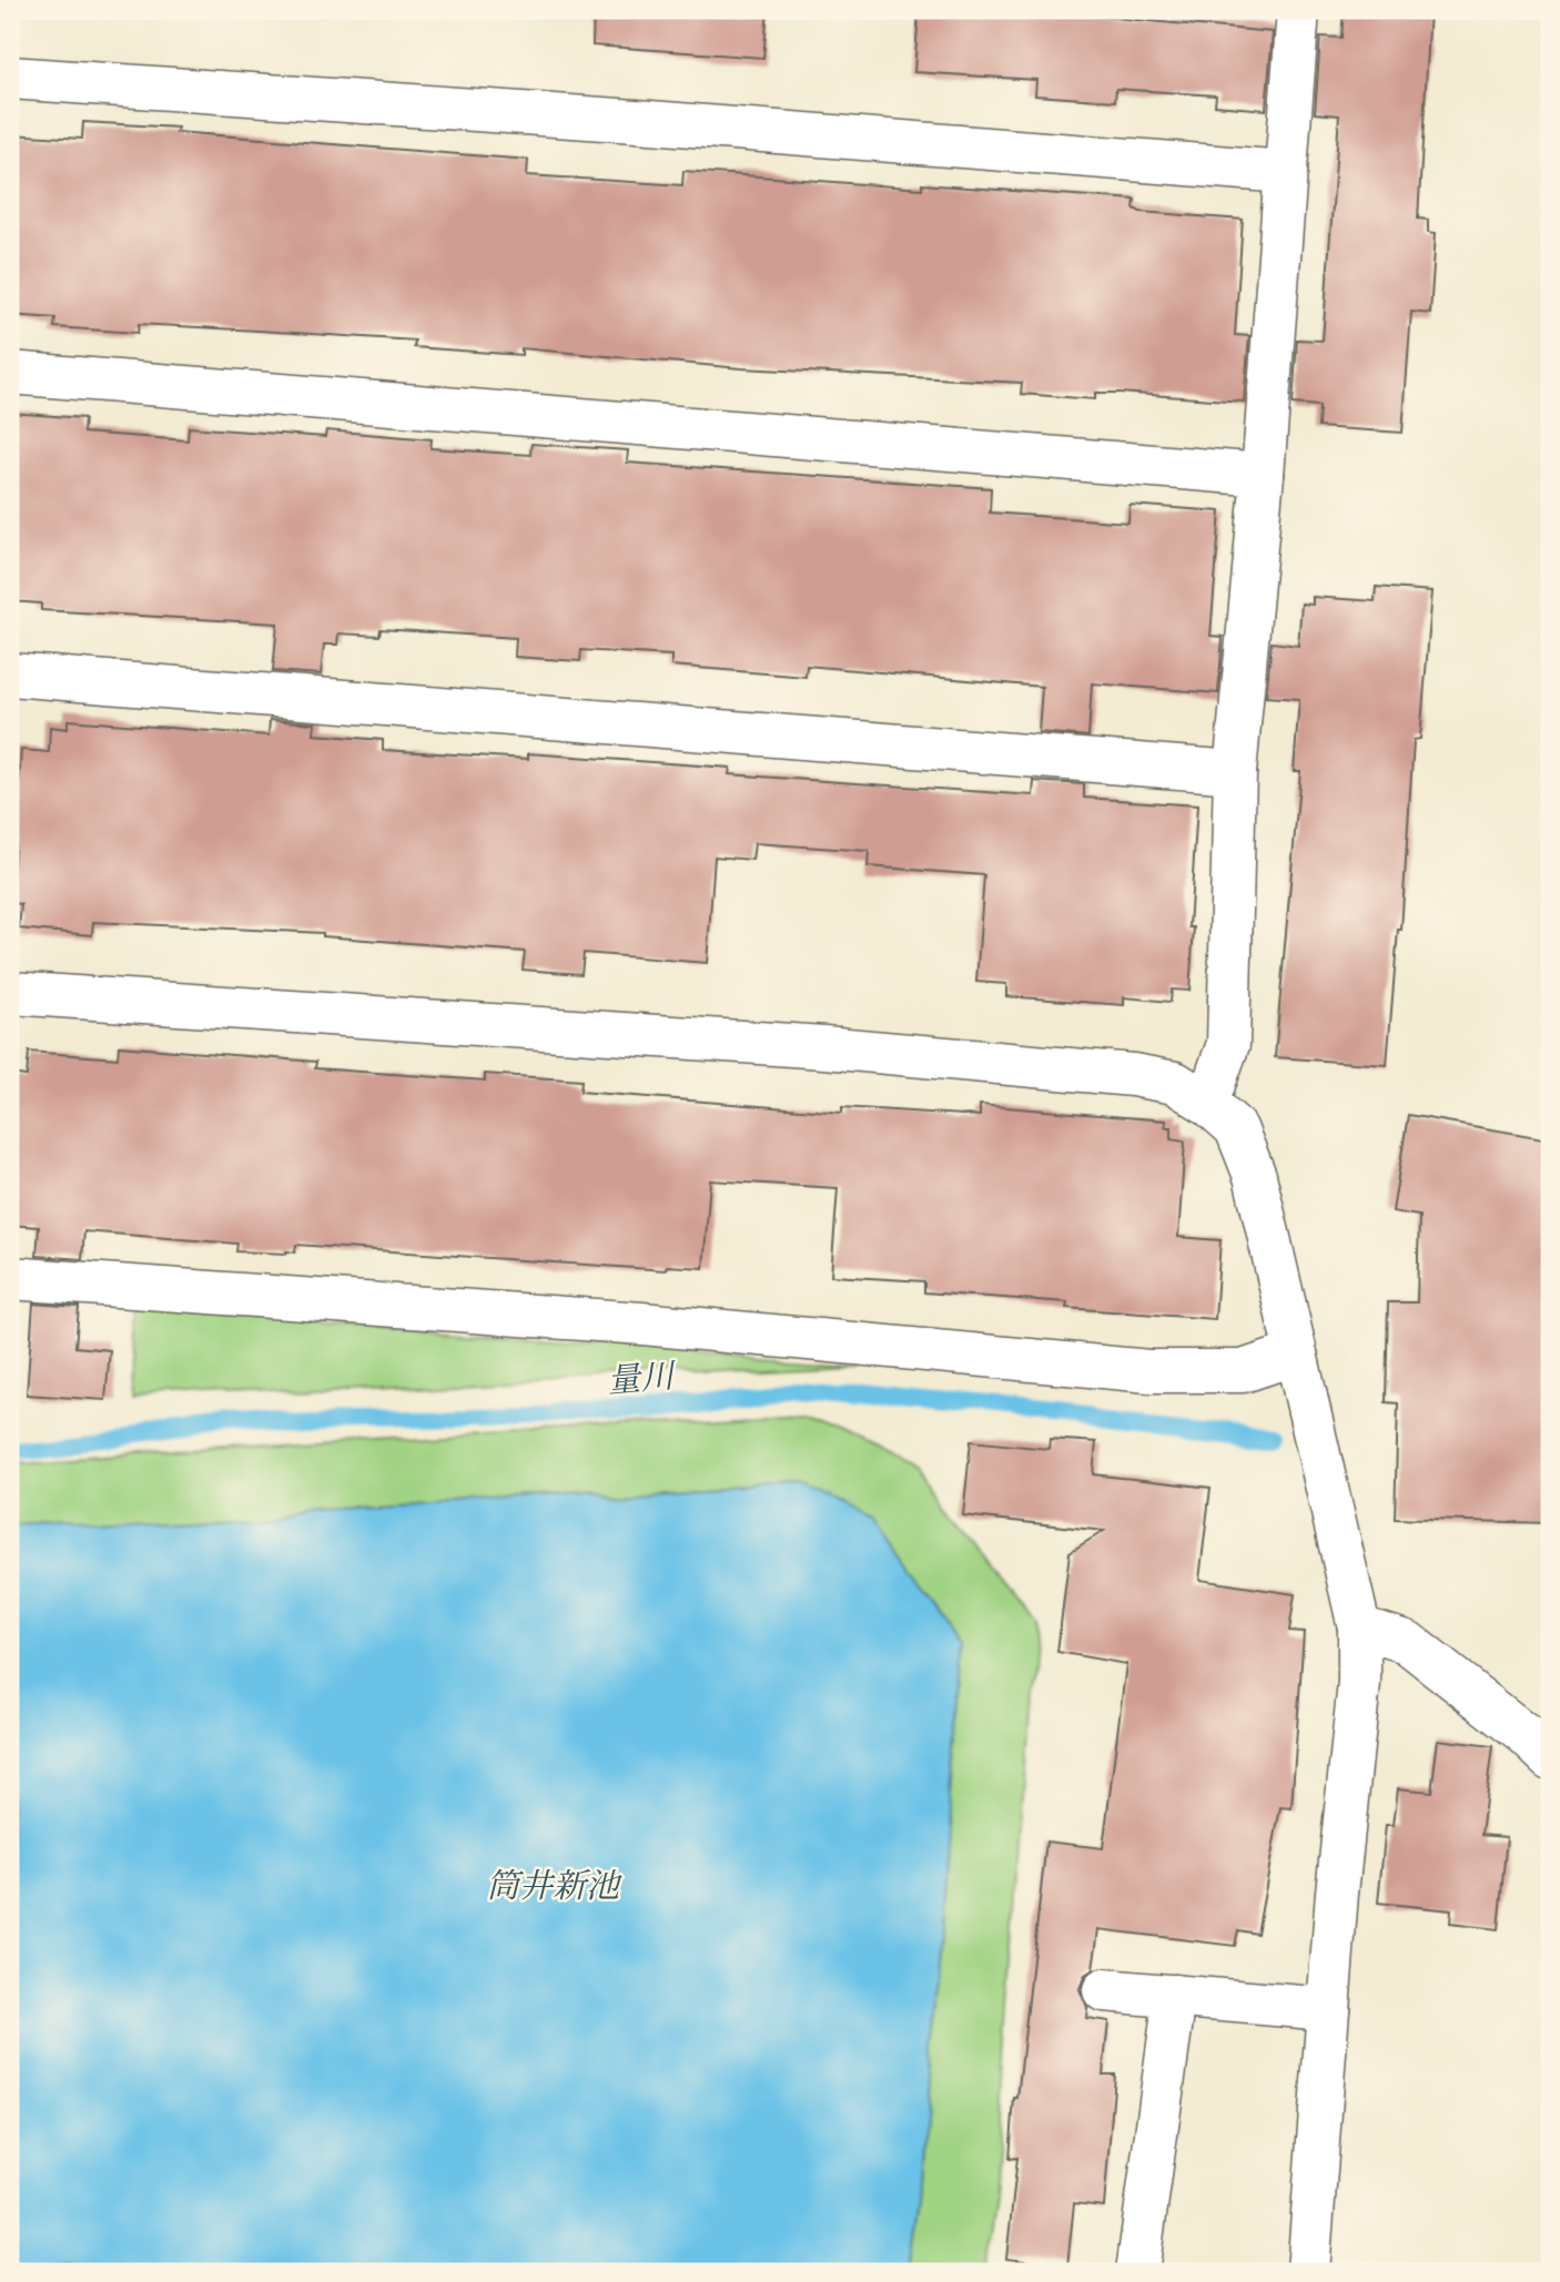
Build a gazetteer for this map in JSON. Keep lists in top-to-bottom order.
{
  "water": ["量川", "筒井新池"]
}
